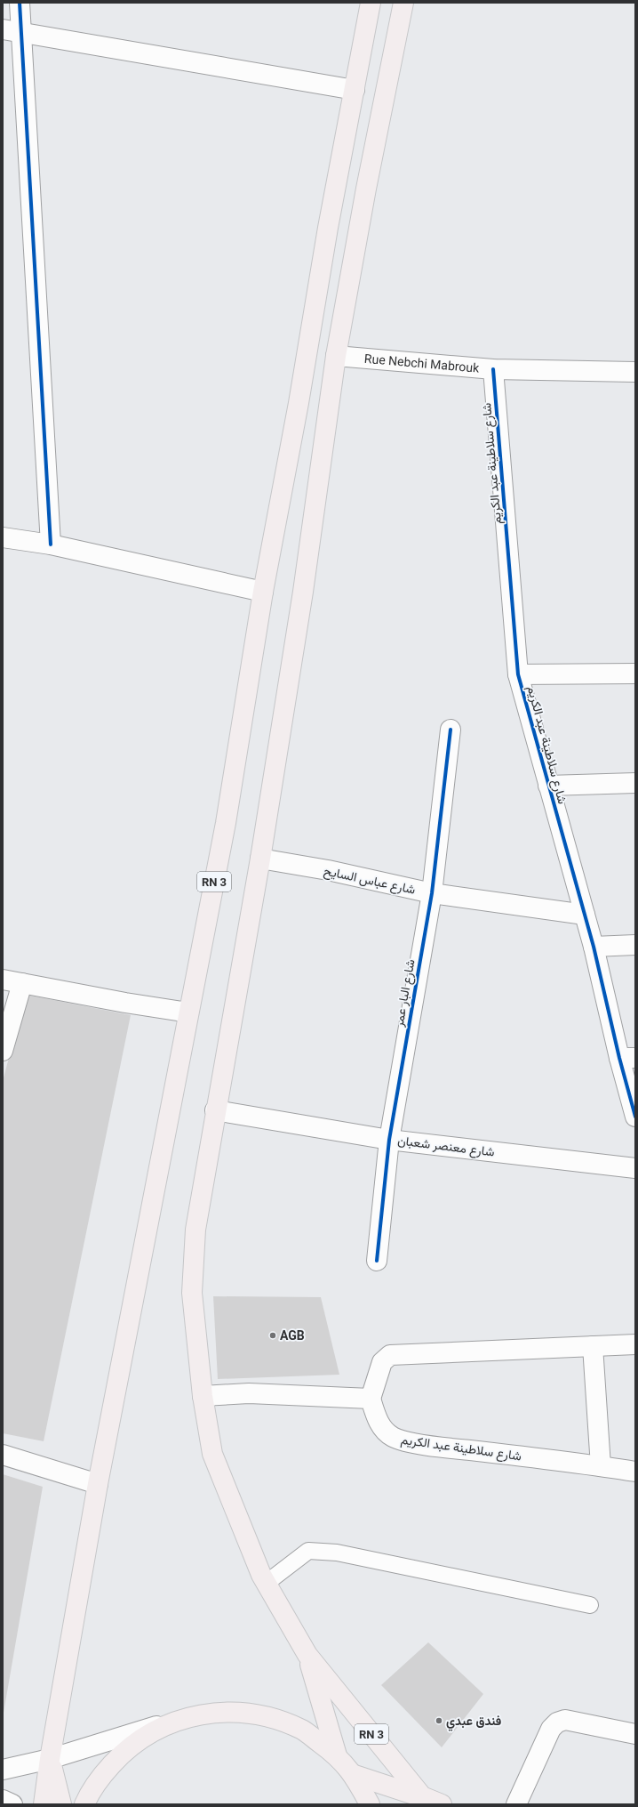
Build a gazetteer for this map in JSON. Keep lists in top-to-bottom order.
{
  "streets": {
    "main road": ["RN 3"],
    "street": [
      "Rue Nebchi Mabrouk",
      "شارع سلاطينة عبد الكريم",
      "شارع عباس السايح",
      "شارع البار عمر",
      "شارع معنصر شعبان"
    ]
  },
  "crossings": [
    ["Rue Nebchi Mabrouk", "شارع سلاطينة عبد الكريم"],
    ["Rue Nebchi Mabrouk", "RN 3"],
    ["شارع سلاطينة عبد الكريم", "شارع عباس السايح"],
    ["شارع عباس السايح", "RN 3"],
    ["شارع عباس السايح", "شارع البار عمر"],
    ["RN 3", "شارع معنصر شعبان"],
    ["شارع البار عمر", "شارع معنصر شعبان"]
  ],
  "places": ["AGB", "فندق عبدي"]
}
